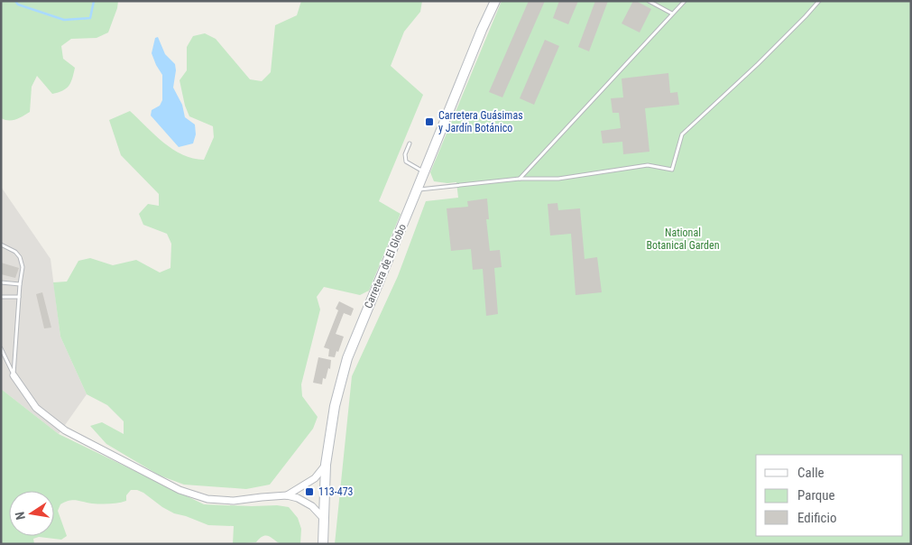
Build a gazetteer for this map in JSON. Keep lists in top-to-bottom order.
{
  "streets": {
    "main road": ["Carretera de El Globo"]
  },
  "parks": ["National Botanical Garden"],
  "places": {
    "transit": ["Carretera Guásimas y Jardín Botánico", "113-473"]
  },
  "legend": ["Calle", "Parque", "Edificio"],
  "north": "left"
}
